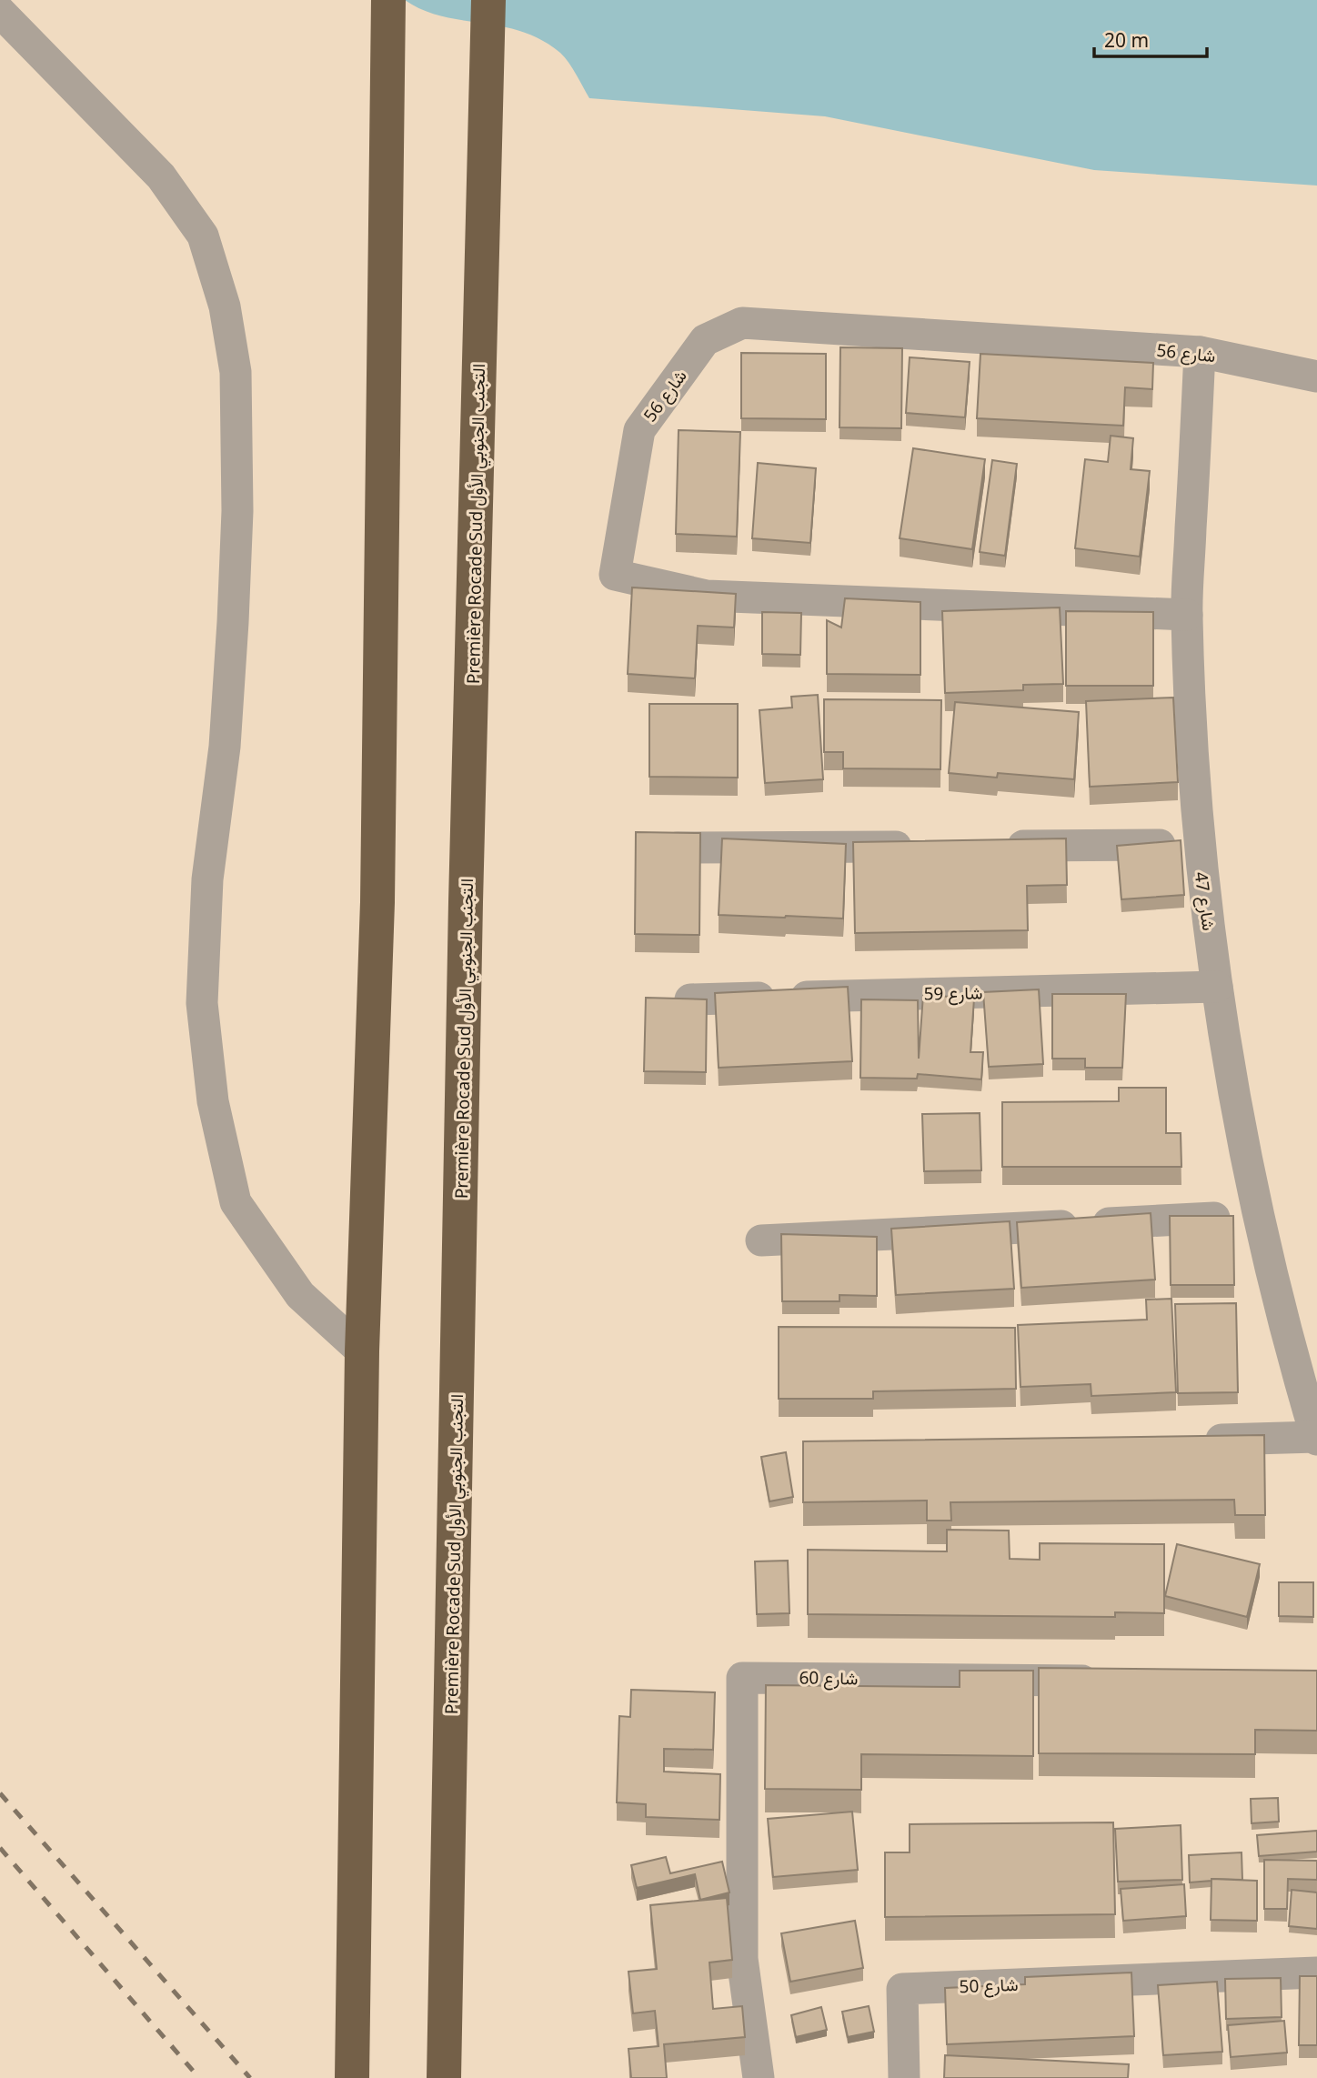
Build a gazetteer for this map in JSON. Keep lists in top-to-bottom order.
{
  "streets": {
    "highway": ["Première Rocade Sud التجنب الجنوبي الأول"],
    "street": [
      "شارع 56",
      "شارع 47",
      "شارع 59",
      "شارع 60",
      "شارع 50"
    ]
  },
  "crossings": [
    ["شارع 56", "شارع 47"],
    ["شارع 47", "شارع 59"]
  ],
  "scale_bar": "20 m"
}
